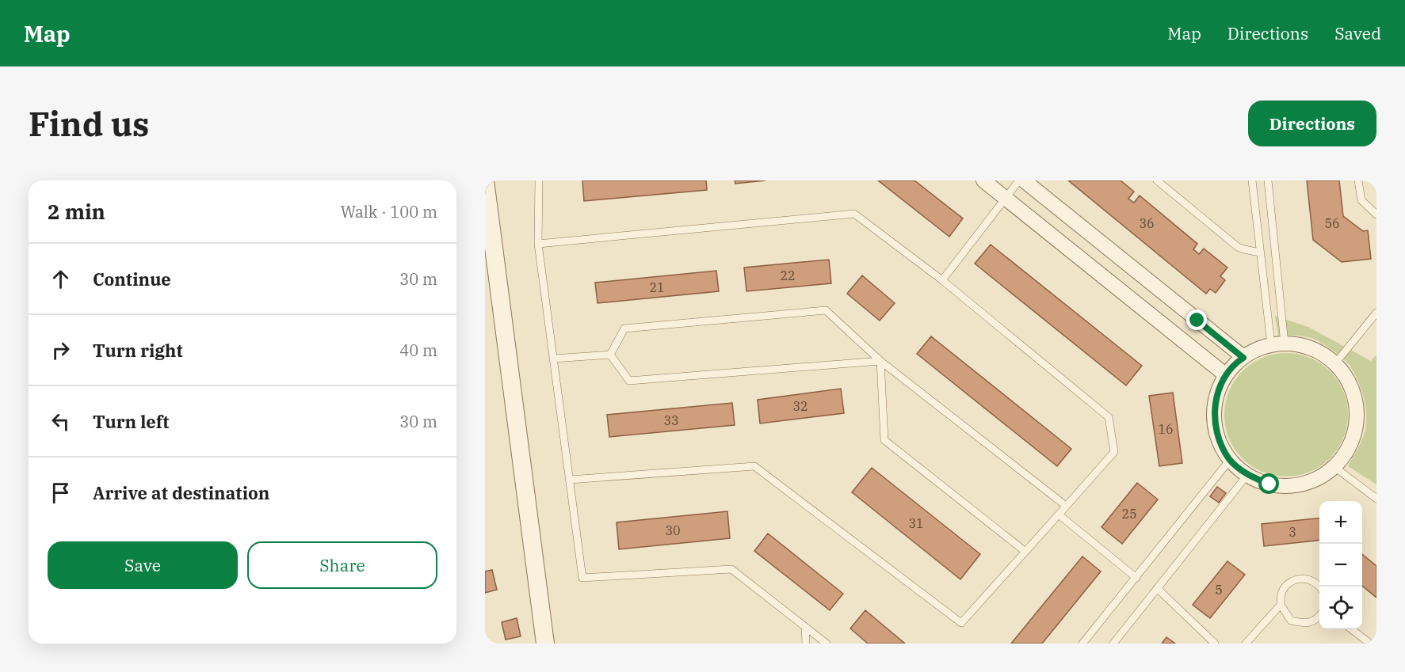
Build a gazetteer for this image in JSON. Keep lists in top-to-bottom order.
{
  "house_numbers": [
    "36",
    "56",
    "22",
    "21",
    "32",
    "33",
    "16",
    "25",
    "31",
    "30",
    "3",
    "5"
  ],
  "page": {
    "header": "Map",
    "nav": ["Map", "Directions", "Saved"],
    "buttons": [
      "Directions",
      ["Save", "Share"]
    ],
    "title": "Find us",
    "heading": ["2 min", "Walk · 100 m"],
    "list": [
      ["Continue", "30 m"],
      ["Turn right", "40 m"],
      ["Turn left", "30 m"],
      "Arrive at destination"
    ],
    "map_buttons": ["+", "−"]
  }
}
